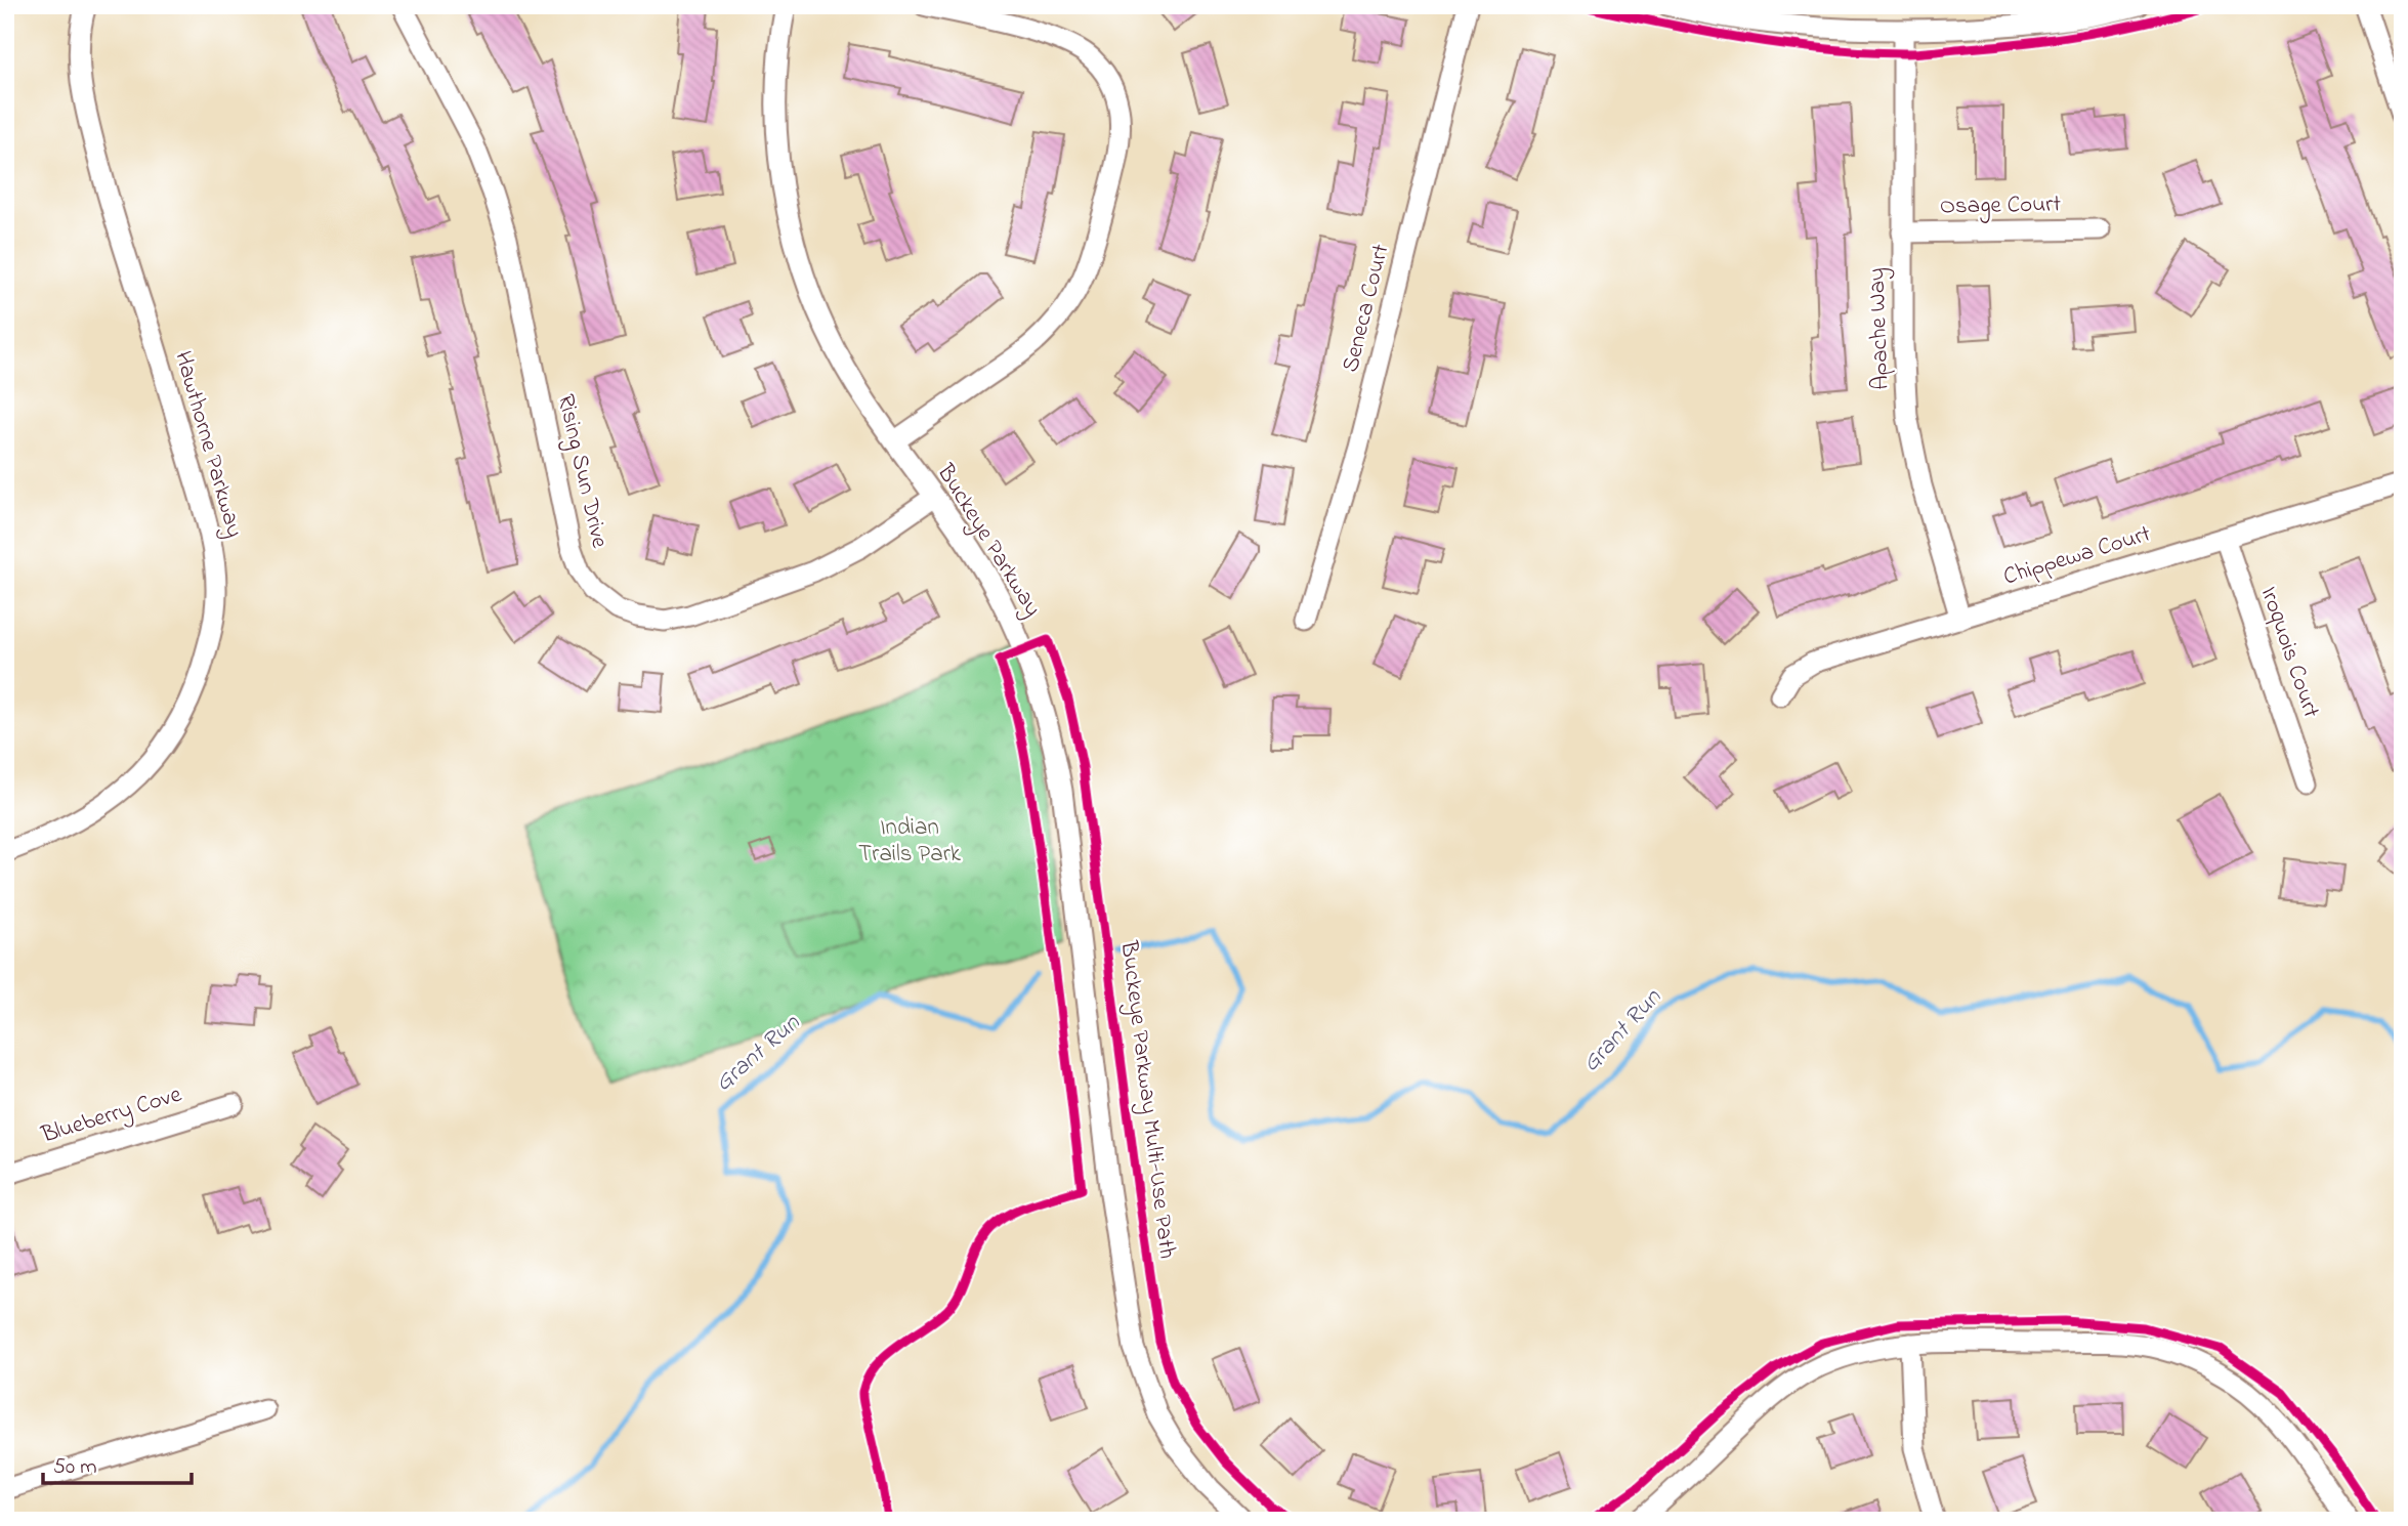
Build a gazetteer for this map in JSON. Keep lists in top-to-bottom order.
{
  "streets": {
    "street": [
      "Osage Court",
      "Seneca Court",
      "Apache Way",
      "Hawthorne Parkway",
      "Rising Sun Drive",
      "Buckeye Parkway",
      "Chippewa Court",
      "Iroquois Court",
      "Blueberry Cove"
    ],
    "cycle path": ["Buckeye Parkway Multi-Use Path"]
  },
  "crossings": [
    ["Osage Court", "Apache Way"],
    ["Apache Way", "Chippewa Court"],
    ["Rising Sun Drive", "Buckeye Parkway"],
    ["Chippewa Court", "Iroquois Court"]
  ],
  "water": ["Grant Run"],
  "parks": ["Indian Trails Park"],
  "scale_bar": "50 m"
}
